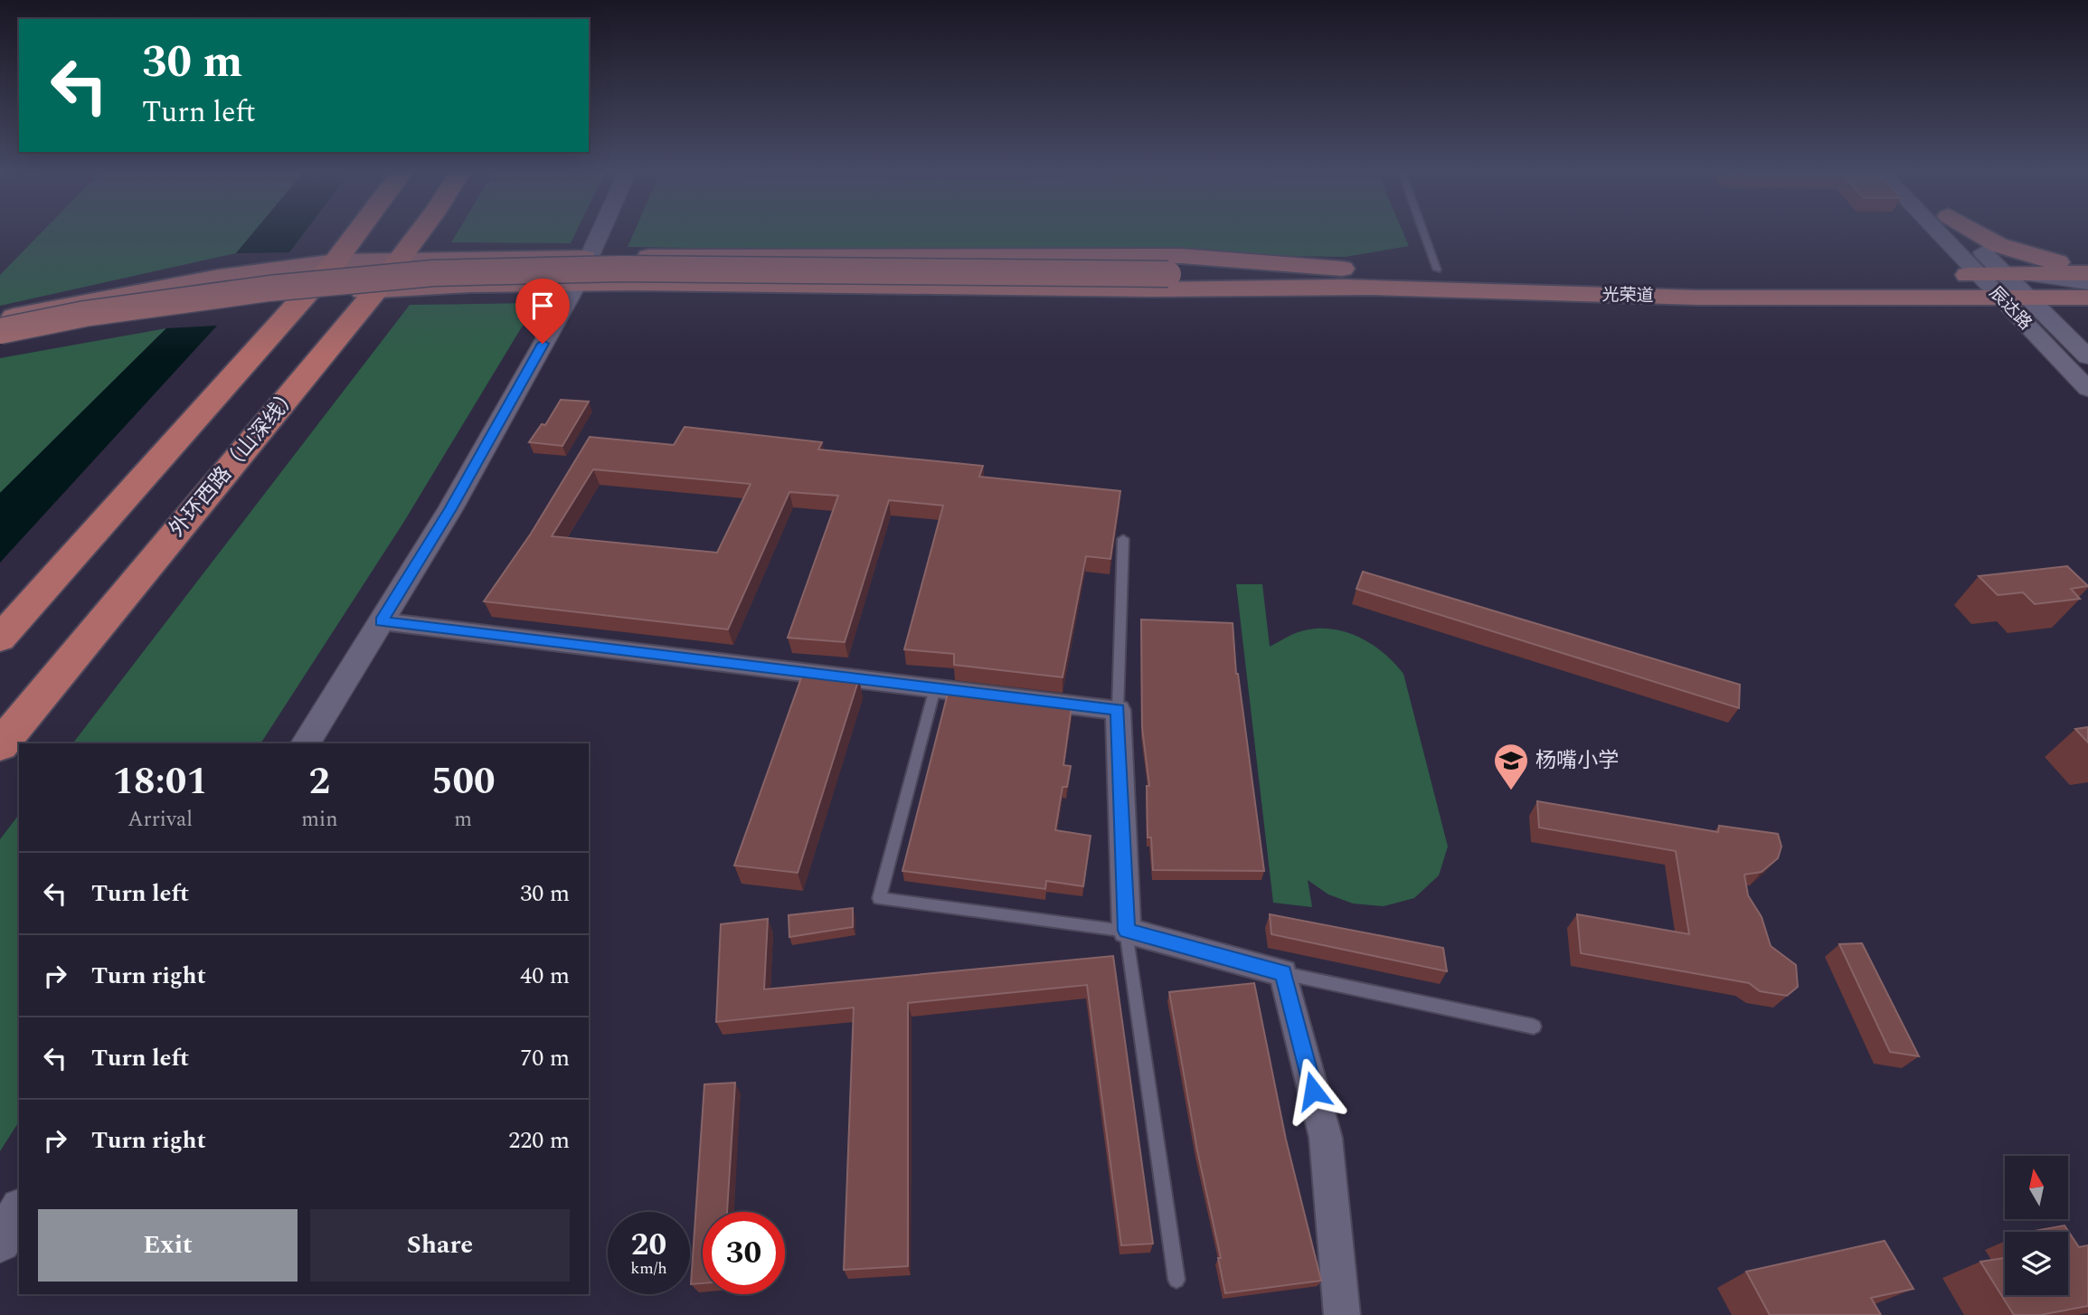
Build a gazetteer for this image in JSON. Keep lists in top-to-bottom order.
{
  "streets": {
    "highway": ["外环西路（山深线）"],
    "main road": ["光荣道"],
    "street": ["辰达路"]
  },
  "crossings": [
    ["光荣道", "辰达路"]
  ],
  "places": {
    "school or university": ["杨嘴小学"]
  },
  "north": "top",
  "page": {
    "turn": ["30 m", "Turn left"],
    "eta": [
      "18:01",
      "Arrival",
      "2",
      "min",
      "500",
      "m"
    ],
    "list": [
      {
        "name": "Turn left",
        "value": "30 m"
      },
      {
        "name": "Turn right",
        "value": "40 m"
      },
      {
        "name": "Turn left",
        "value": "70 m"
      },
      {
        "name": "Turn right",
        "value": "220 m"
      }
    ],
    "buttons": ["Exit", "Share"],
    "speed": "20 km/h",
    "limit": "30"
  }
}
